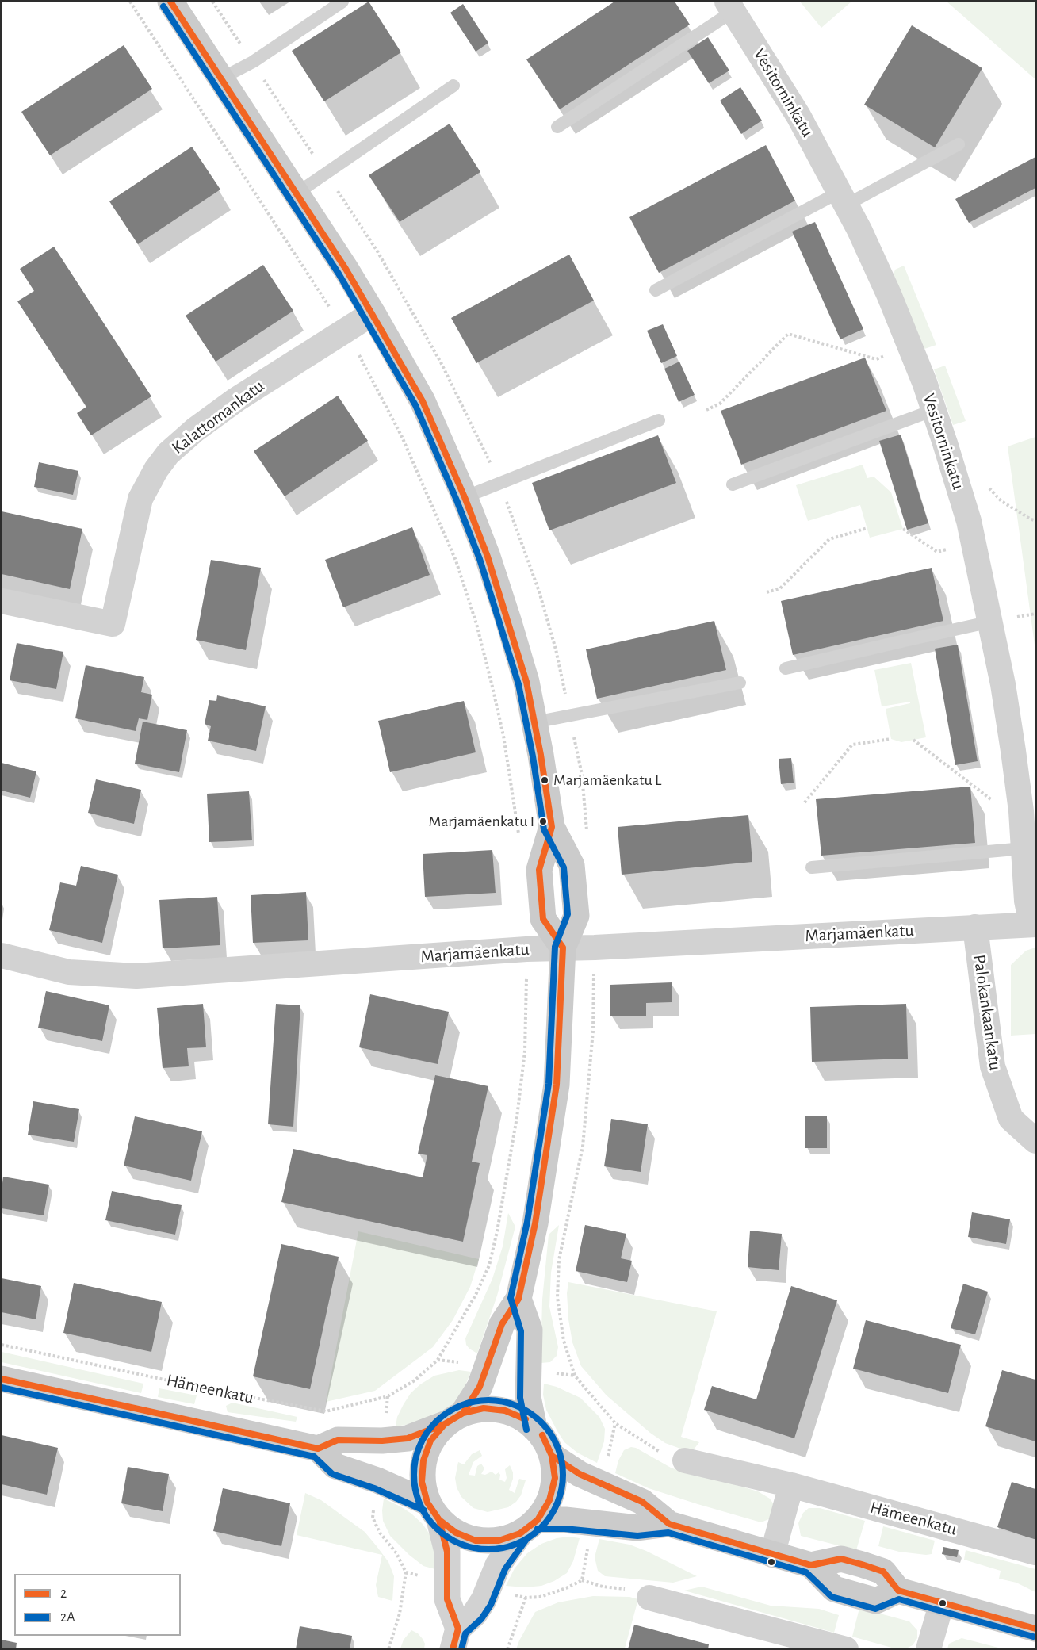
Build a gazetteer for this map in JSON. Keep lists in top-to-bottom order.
{
  "streets": {
    "main road": ["Hämeenkatu"],
    "street": [
      "Vesitorninkatu",
      "Kalattomankatu",
      "Marjamäenkatu",
      "Palokankaankatu"
    ]
  },
  "crossings": [
    ["Vesitorninkatu", "Marjamäenkatu"],
    ["Marjamäenkatu", "Palokankaankatu"],
    ["Marjamäenkatu", "Hämeenkatu"]
  ],
  "places": ["Marjamäenkatu L", "Marjamäenkatu I"],
  "lines": ["transit line 2", "transit line 2A"],
  "legend": ["2", "2A"]
}
